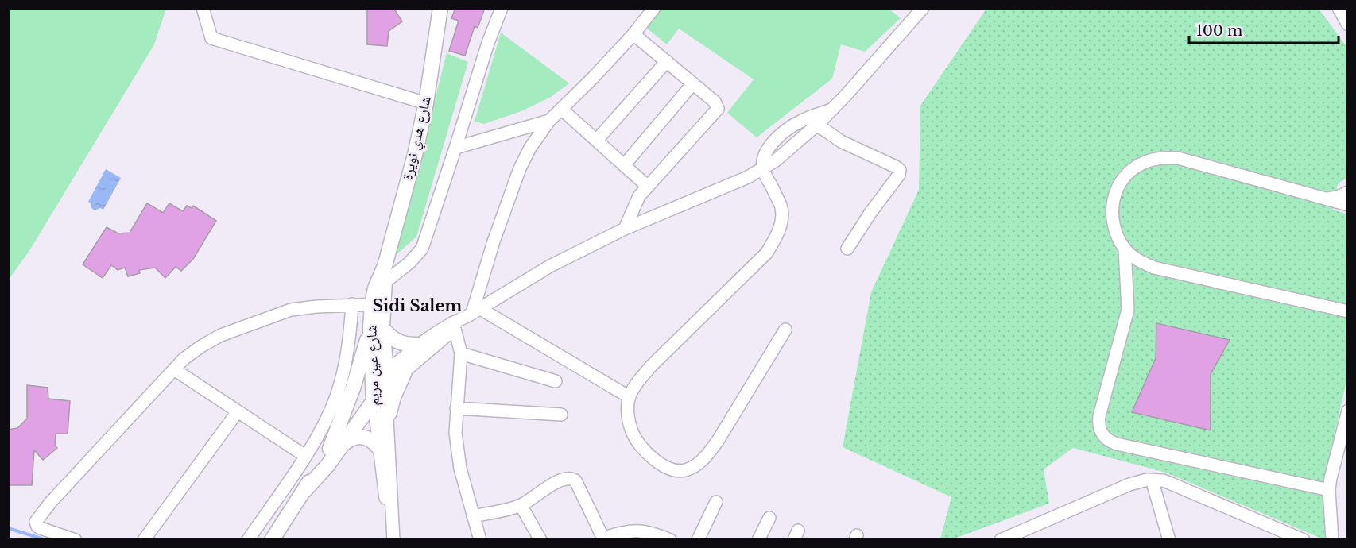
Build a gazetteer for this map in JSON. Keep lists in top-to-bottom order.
{
  "streets": {
    "main road": ["شارع هدي نويرة", "شارع عين مريم"]
  },
  "crossings": [
    ["شارع هدي نويرة", "شارع عين مريم"]
  ],
  "districts": ["Sidi Salem"],
  "scale_bar": "100 m"
}
